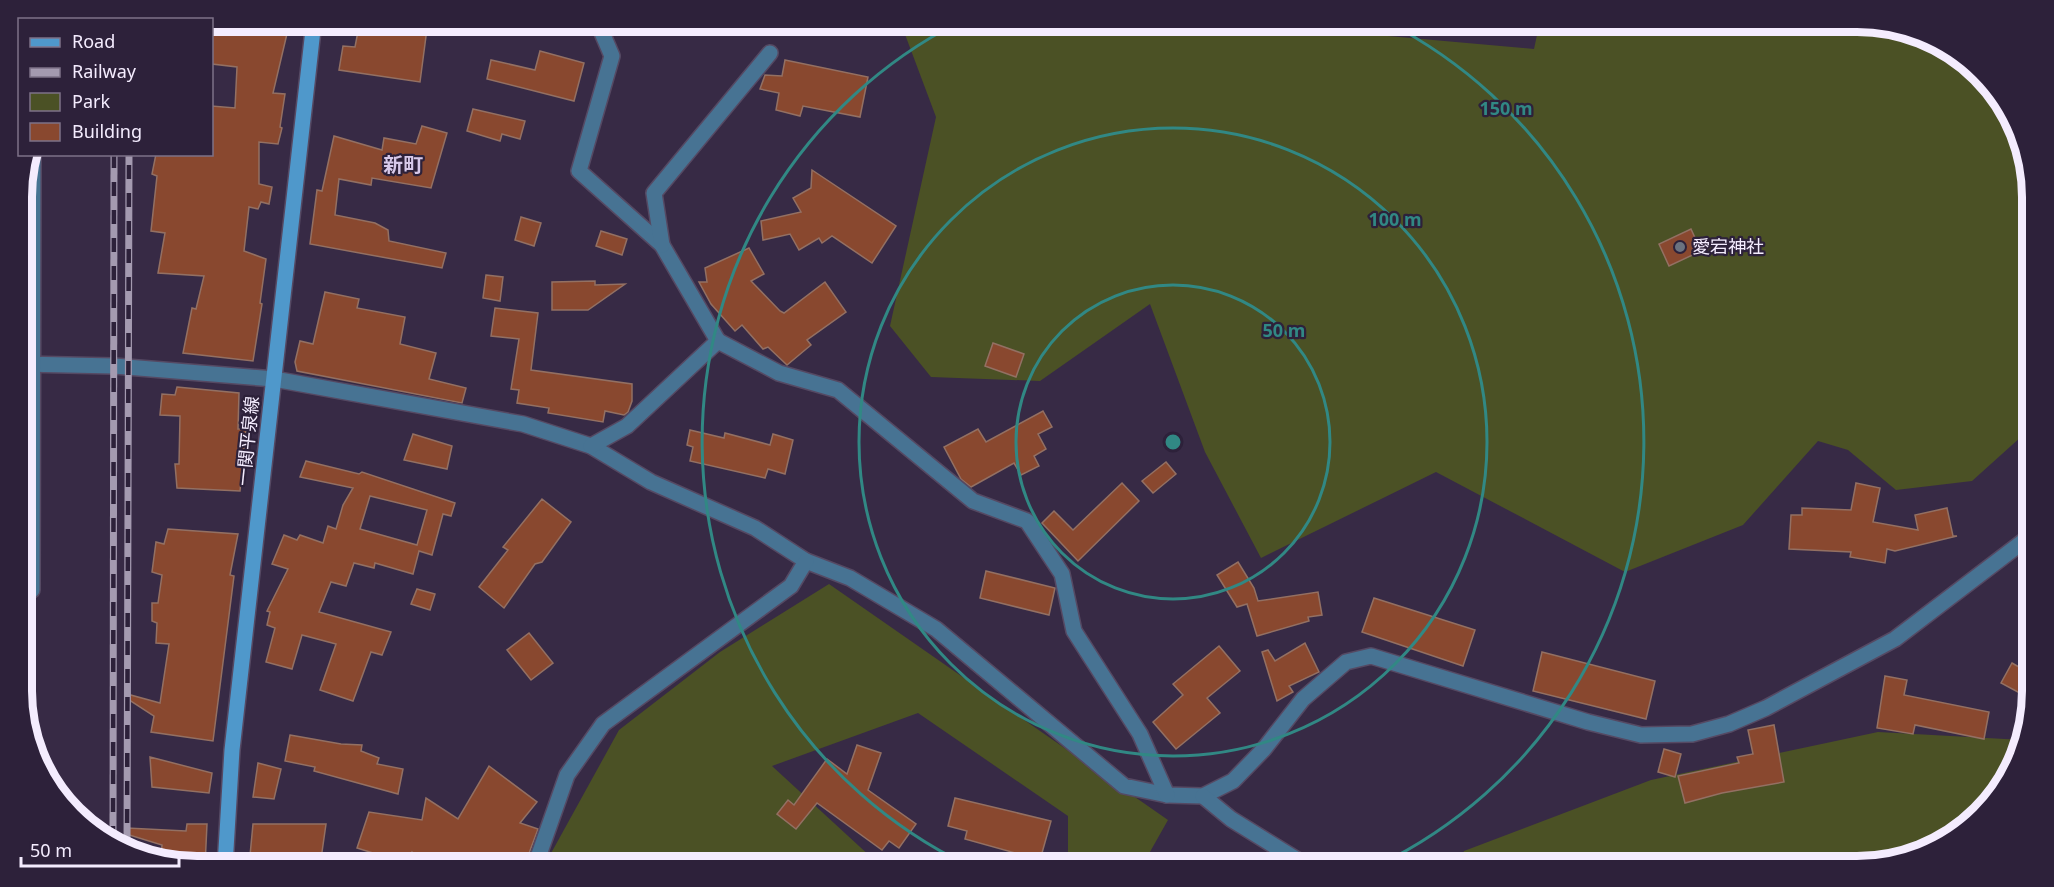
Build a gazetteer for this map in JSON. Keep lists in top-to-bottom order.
{
  "streets": {
    "main road": ["一関平泉線"]
  },
  "districts": ["新町"],
  "places": ["愛宕神社"],
  "legend": [
    "Road",
    "Railway",
    "Park",
    "Building"
  ],
  "scale_bar": "50 m",
  "rings": ["150 m", "100 m", "50 m"]
}
